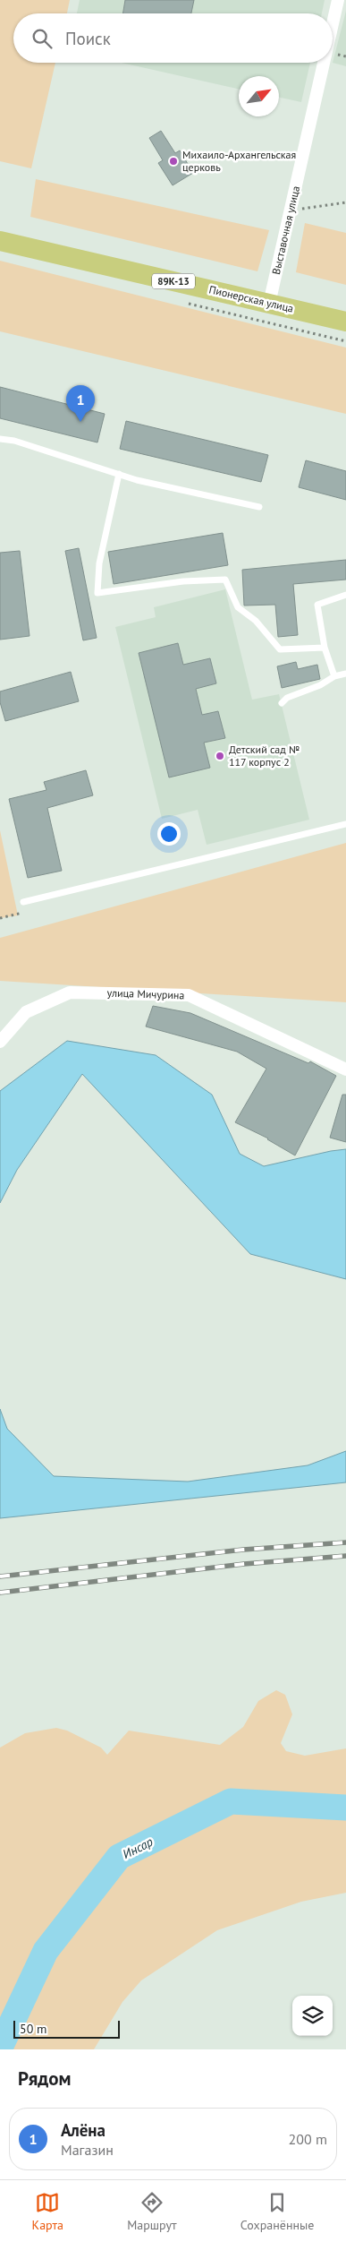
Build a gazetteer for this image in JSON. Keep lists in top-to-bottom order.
{
  "streets": {
    "main road": ["89К-13", "Пионерская улица"],
    "street": ["Выставочная улица", "улица Мичурина"]
  },
  "crossings": [
    ["Выставочная улица", "Пионерская улица"]
  ],
  "water": ["Инсар"],
  "places": ["Михаило-Архангельская церковь", "Детский сад № 117 корпус 2"],
  "scale_bar": "50 m",
  "north": "top right",
  "page": {
    "search": "Поиск",
    "pins": "1",
    "scale": "50 m",
    "heading": "Рядом",
    "list": [
      {
        "mark": "1",
        "name": "Алёна",
        "note": "Магазин",
        "value": "200 m"
      }
    ],
    "nav": ["Карта", "Маршрут", "Сохранённые"]
  }
}
